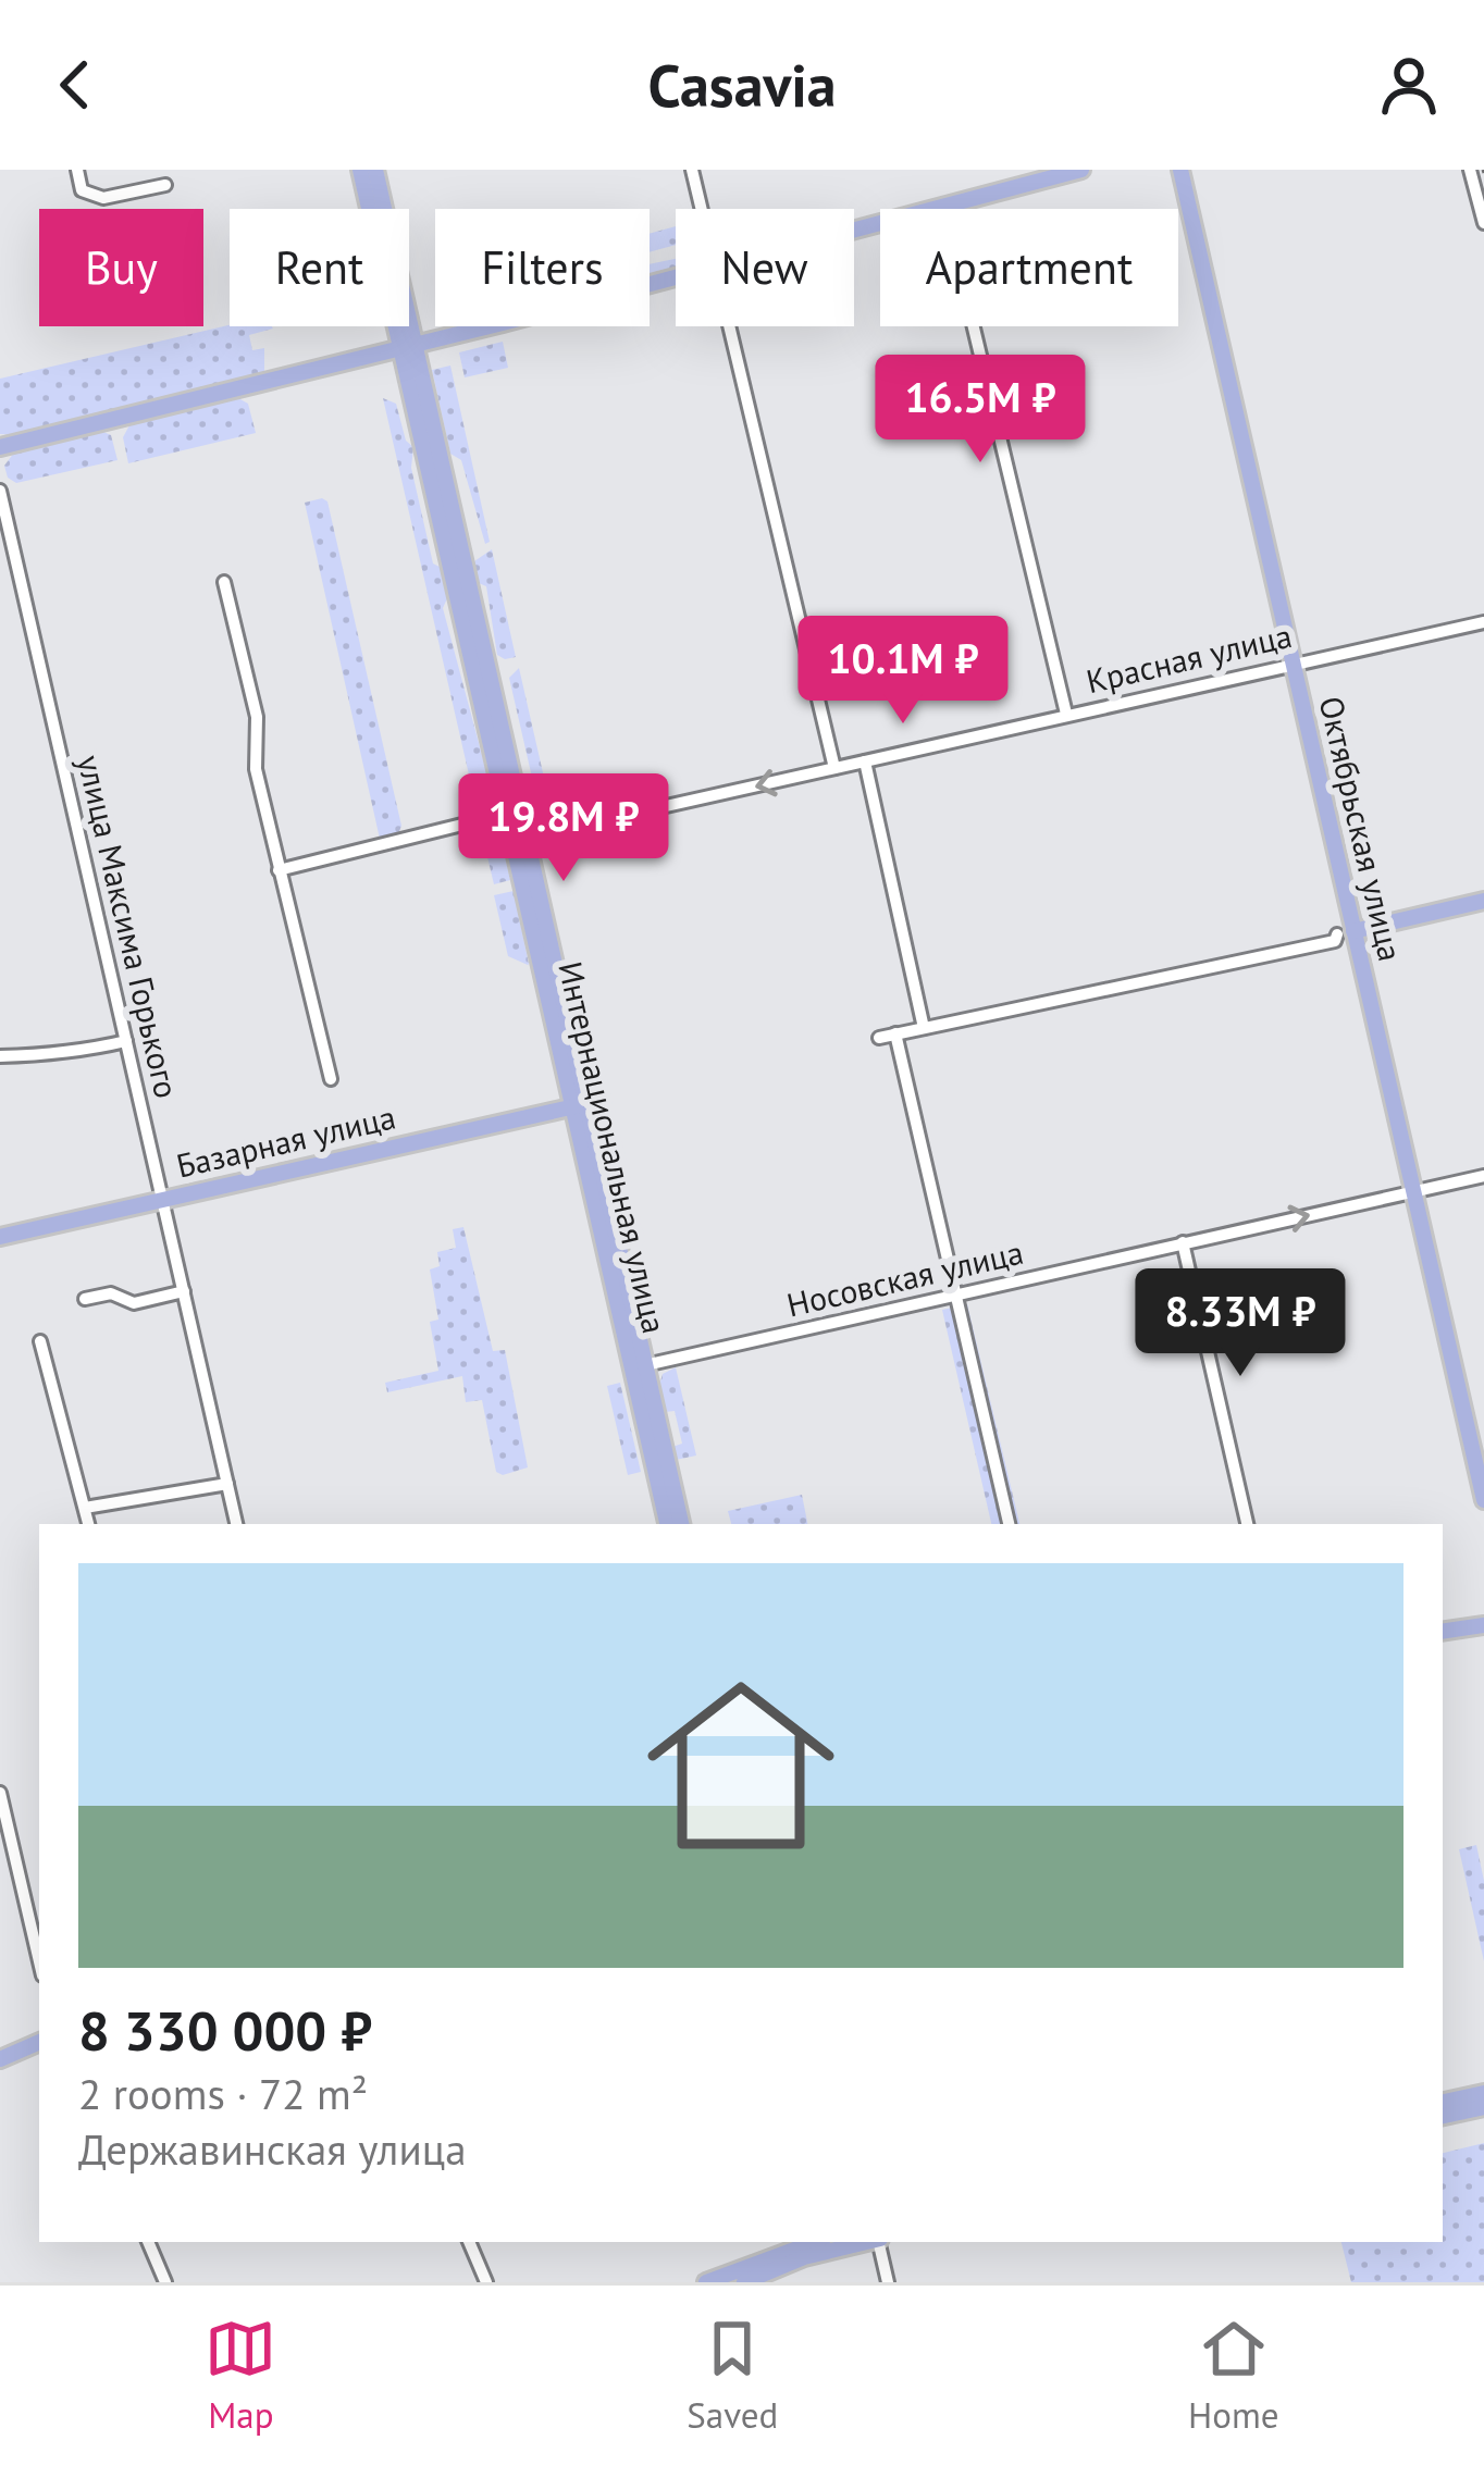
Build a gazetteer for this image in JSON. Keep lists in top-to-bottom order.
{
  "streets": {
    "main road": ["Октябрьская улица", "Базарная улица", "Интернациональная улица"],
    "street": ["Красная улица", "улица Максима Горького", "Носовская улица"]
  },
  "crossings": [
    ["Красная улица", "Октябрьская улица"],
    ["Красная улица", "Интернациональная улица"],
    ["Октябрьская улица", "Носовская улица"],
    ["улица Максима Горького", "Базарная улица"],
    ["Базарная улица", "Интернациональная улица"],
    ["Интернациональная улица", "Носовская улица"]
  ],
  "page": {
    "header": "Casavia",
    "chip": [
      "Buy",
      "Rent",
      "Filters",
      "New",
      "Apartment"
    ],
    "price": [
      "16.5M ₽",
      "10.1M ₽",
      "19.8M ₽",
      "8.33M ₽"
    ],
    "list": [
      {
        "name": "8 330 000 ₽",
        "note": "2 rooms · 72 m² · Державинская улица"
      }
    ],
    "tabs": ["Map", "Saved", "Home"]
  }
}
